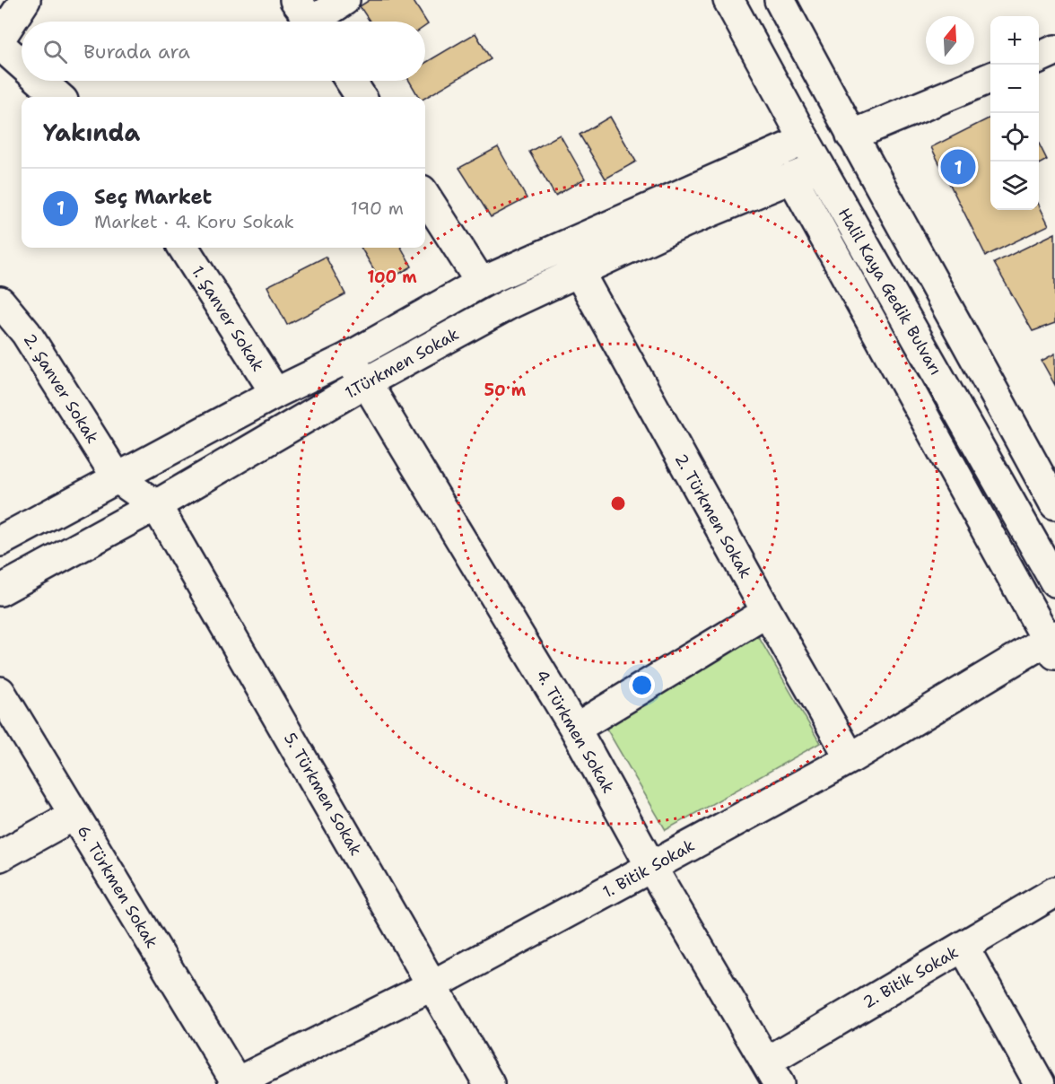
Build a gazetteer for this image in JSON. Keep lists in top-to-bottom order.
{
  "streets": {
    "main road": [
      "Halil Kaya Gedik Bulvarı",
      "1. Şanver Sokak",
      "1.Türkmen Sokak",
      "2. Şanver Sokak",
      "2. Türkmen Sokak",
      "4. Türkmen Sokak",
      "5. Türkmen Sokak",
      "1. Bitik Sokak",
      "6. Türkmen Sokak",
      "2. Bitik Sokak"
    ]
  },
  "crossings": [
    ["Halil Kaya Gedik Bulvarı", "1.Türkmen Sokak"],
    ["1. Şanver Sokak", "1.Türkmen Sokak"],
    ["1.Türkmen Sokak", "2. Şanver Sokak"],
    ["1.Türkmen Sokak", "2. Türkmen Sokak"],
    ["1.Türkmen Sokak", "4. Türkmen Sokak"],
    ["1.Türkmen Sokak", "5. Türkmen Sokak"],
    ["2. Türkmen Sokak", "1. Bitik Sokak"],
    ["4. Türkmen Sokak", "1. Bitik Sokak"],
    ["4. Türkmen Sokak", "2. Bitik Sokak"],
    ["5. Türkmen Sokak", "1. Bitik Sokak"],
    ["1. Bitik Sokak", "6. Türkmen Sokak"]
  ],
  "north": "top",
  "page": {
    "map_buttons": ["+", "−"],
    "search": "Burada ara",
    "heading": "Yakında",
    "pins": "1",
    "list": [
      {
        "mark": "1",
        "name": "Seç Market",
        "note": "Market · 4. Koru Sokak",
        "value": "190 m"
      }
    ]
  },
  "rings": ["100 m", "50 m"]
}
